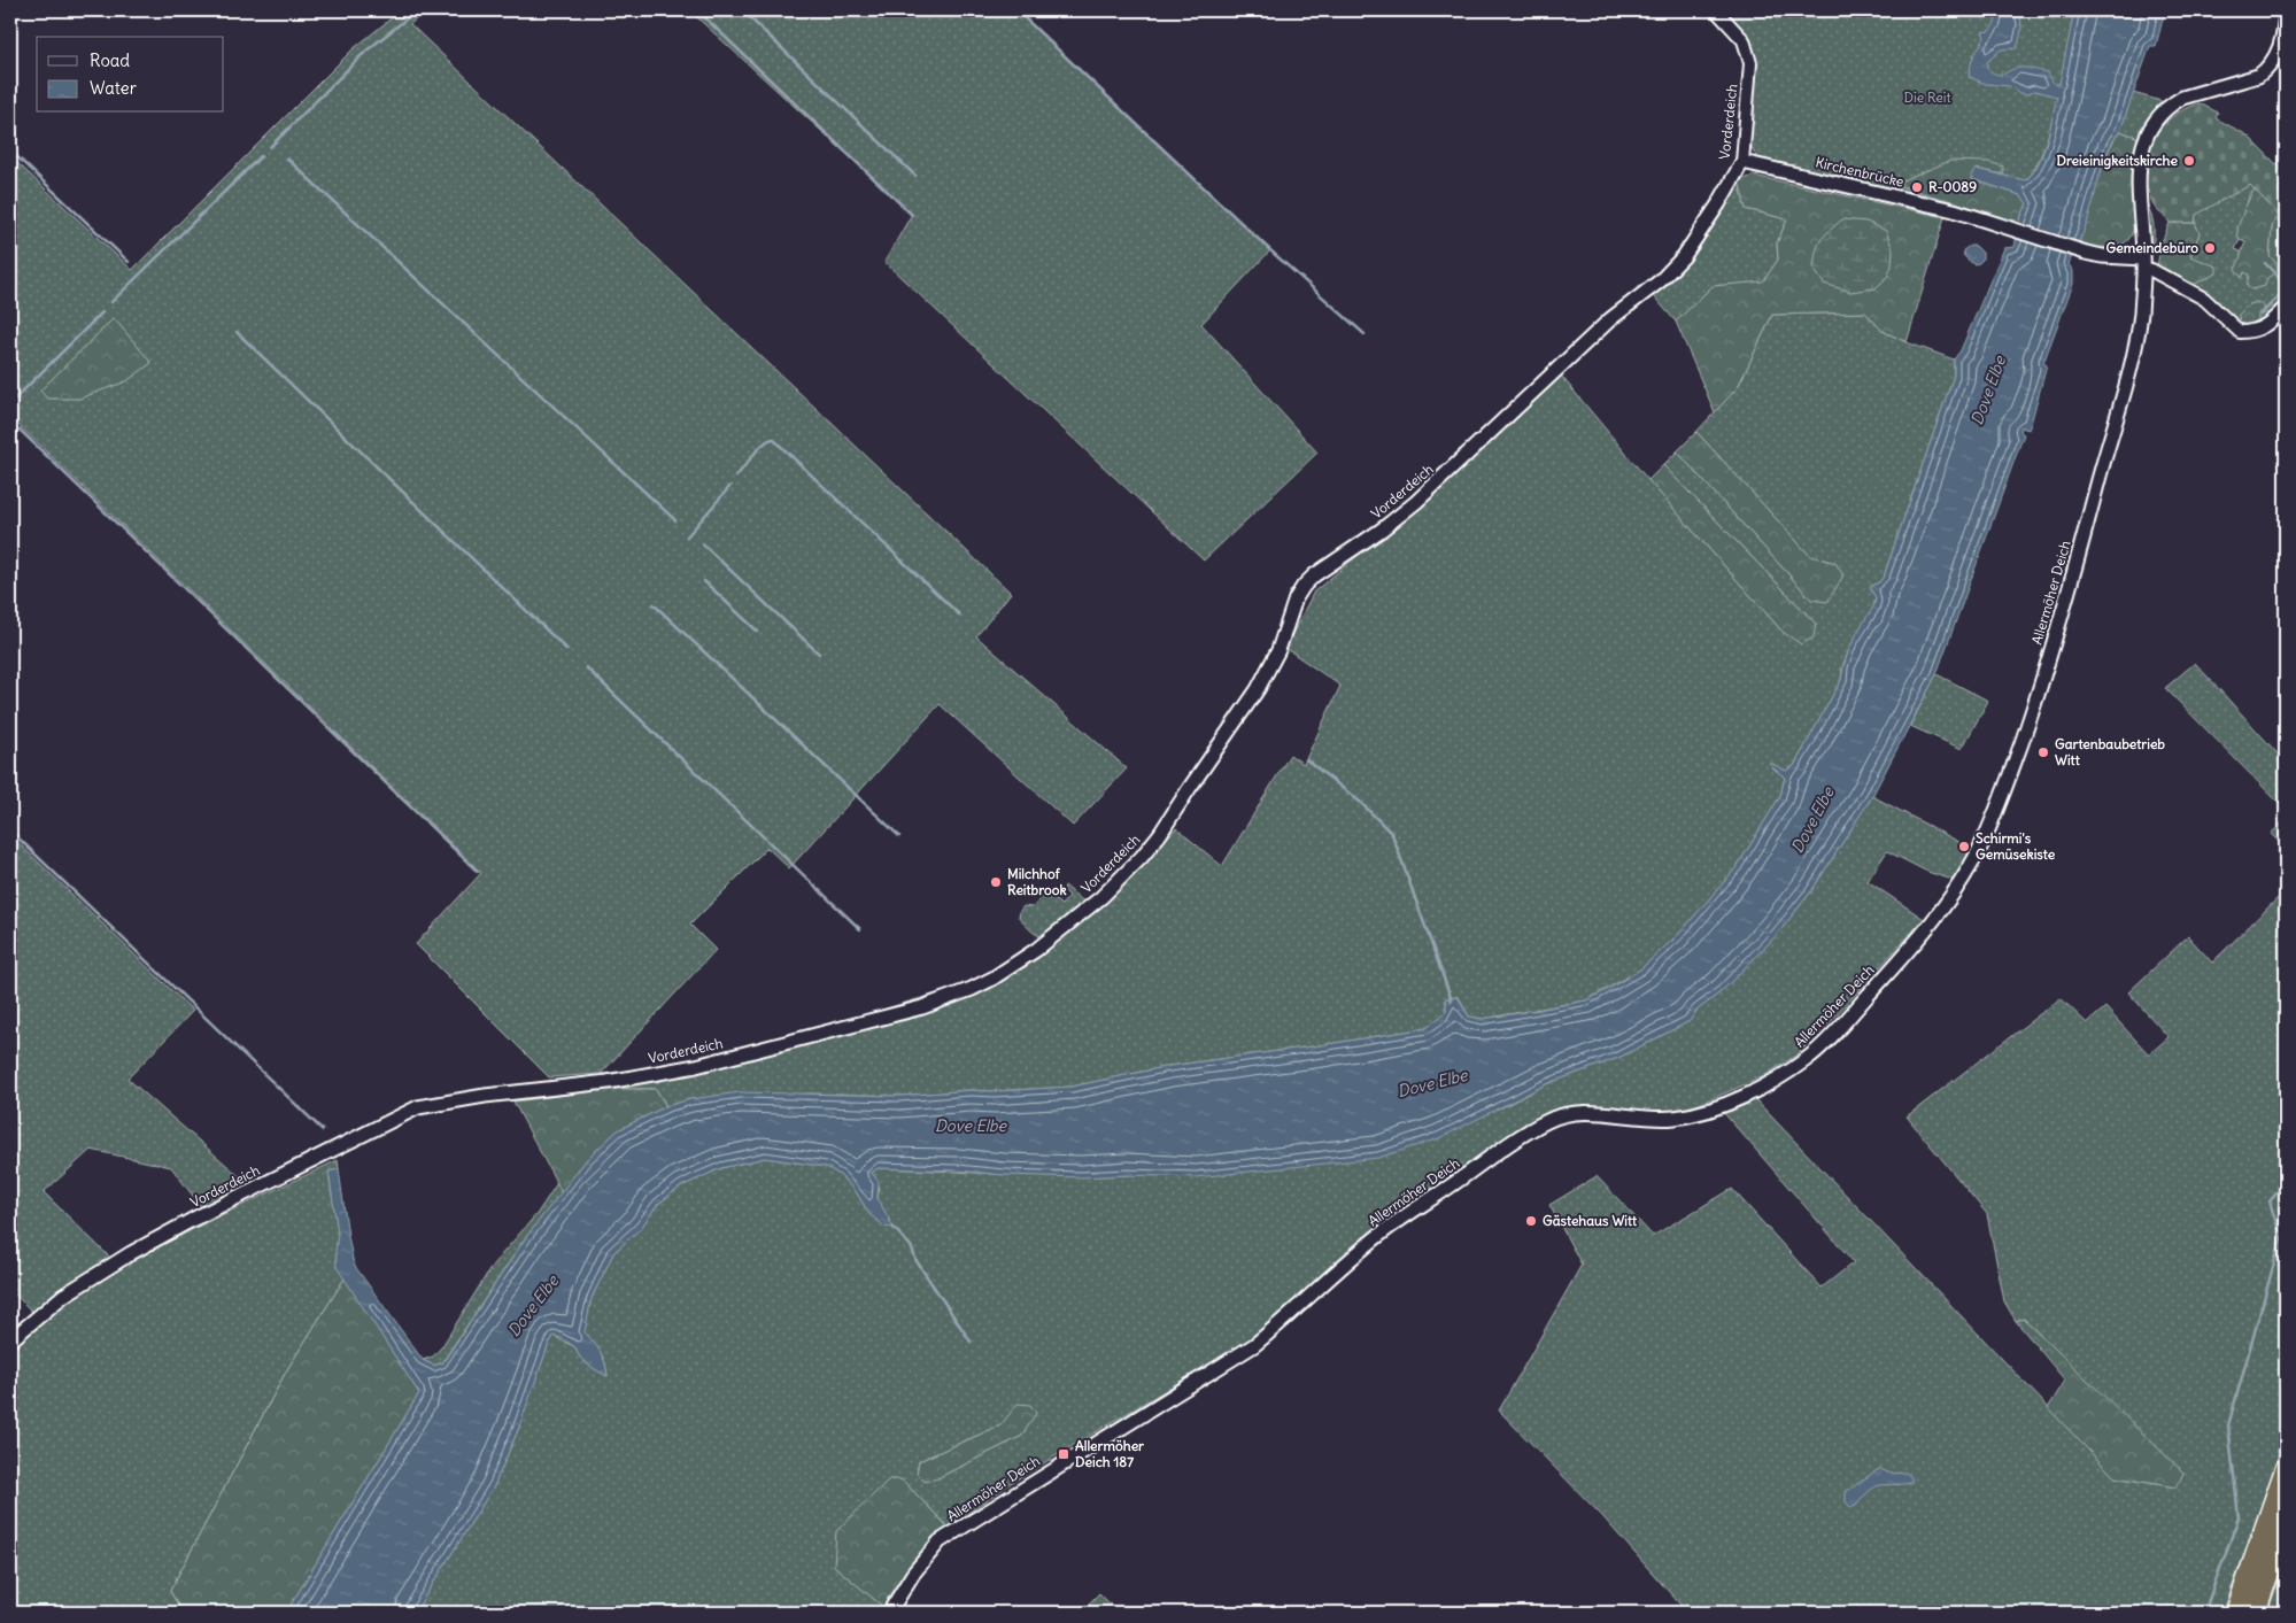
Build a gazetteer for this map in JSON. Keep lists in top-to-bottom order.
{
  "streets": {
    "street": ["Vorderdeich", "Kirchenbrücke", "Allermöher Deich"]
  },
  "crossings": [
    ["Vorderdeich", "Kirchenbrücke"],
    ["Kirchenbrücke", "Allermöher Deich"]
  ],
  "water": ["Dove Elbe"],
  "parks": ["Die Reit"],
  "places": {
    "other": [
      "Dreieinigkeitskirche",
      "R-0089",
      "Gemeindebüro",
      "Gartenbaubetrieb Witt",
      "Schirmi's Gemüsekiste",
      "Milchhof Reitbrook",
      "Gästehaus Witt"
    ],
    "transit": ["Allermöher Deich 187"]
  },
  "legend": ["Road", "Water"]
}
